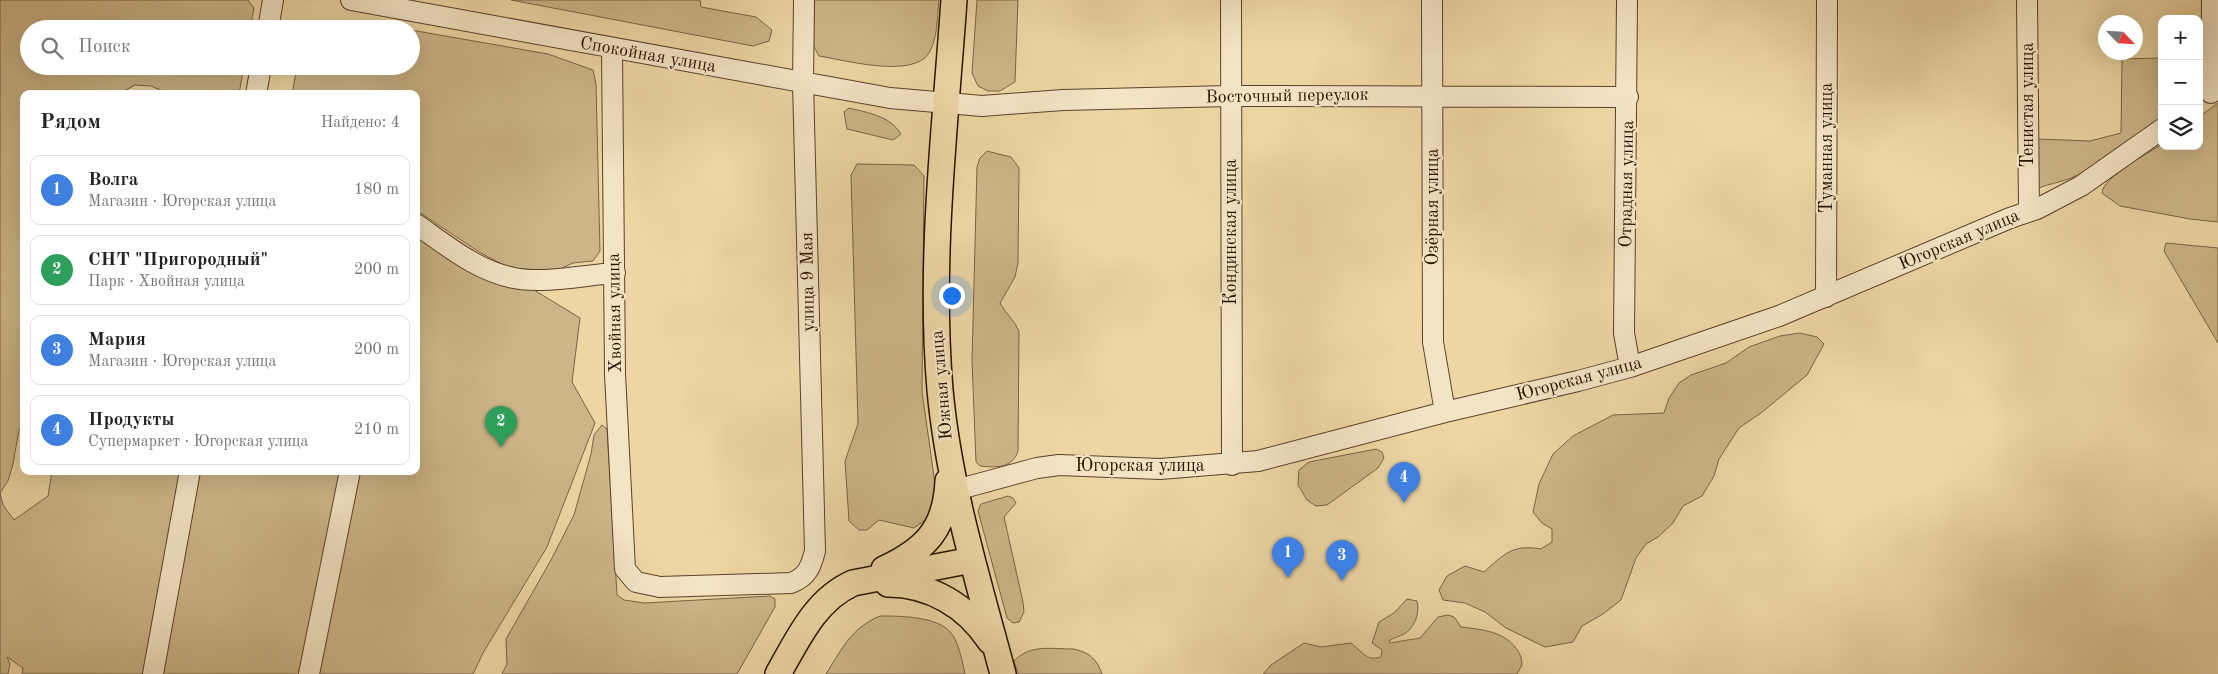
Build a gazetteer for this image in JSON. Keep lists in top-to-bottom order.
{
  "streets": {
    "main road": ["Южная улица"],
    "street": [
      "Спокойная улица",
      "Восточный переулок",
      "Тенистая улица",
      "Туманная улица",
      "Отрадная улица",
      "Озёрная улица",
      "Кондинская улица",
      "Югорская улица",
      "улица 9 Мая",
      "Хвойная улица"
    ]
  },
  "crossings": [
    ["Спокойная улица", "Восточный переулок"],
    ["Спокойная улица", "улица 9 Мая"],
    ["Спокойная улица", "Хвойная улица"],
    ["Спокойная улица", "Южная улица"],
    ["Восточный переулок", "Отрадная улица"],
    ["Восточный переулок", "Озёрная улица"],
    ["Восточный переулок", "Кондинская улица"],
    ["Восточный переулок", "Южная улица"],
    ["Тенистая улица", "Югорская улица"],
    ["Туманная улица", "Югорская улица"],
    ["Отрадная улица", "Югорская улица"],
    ["Озёрная улица", "Югорская улица"],
    ["Кондинская улица", "Югорская улица"],
    ["Югорская улица", "Южная улица"],
    ["улица 9 Мая", "Хвойная улица"]
  ],
  "north": "bottom right",
  "page": {
    "map_buttons": ["+", "−"],
    "search": "Поиск",
    "heading": ["Рядом", "Найдено: 4"],
    "list": [
      {
        "mark": "1",
        "name": "Волга",
        "note": "Магазин · Югорская улица",
        "value": "180 m"
      },
      {
        "mark": "2",
        "name": "СНТ \"Пригородный\"",
        "note": "Парк · Хвойная улица",
        "value": "200 m"
      },
      {
        "mark": "3",
        "name": "Мария",
        "note": "Магазин · Югорская улица",
        "value": "200 m"
      },
      {
        "mark": "4",
        "name": "Продукты",
        "note": "Супермаркет · Югорская улица",
        "value": "210 m"
      }
    ],
    "pins": [
      "2",
      "4",
      "1",
      "3"
    ]
  }
}
